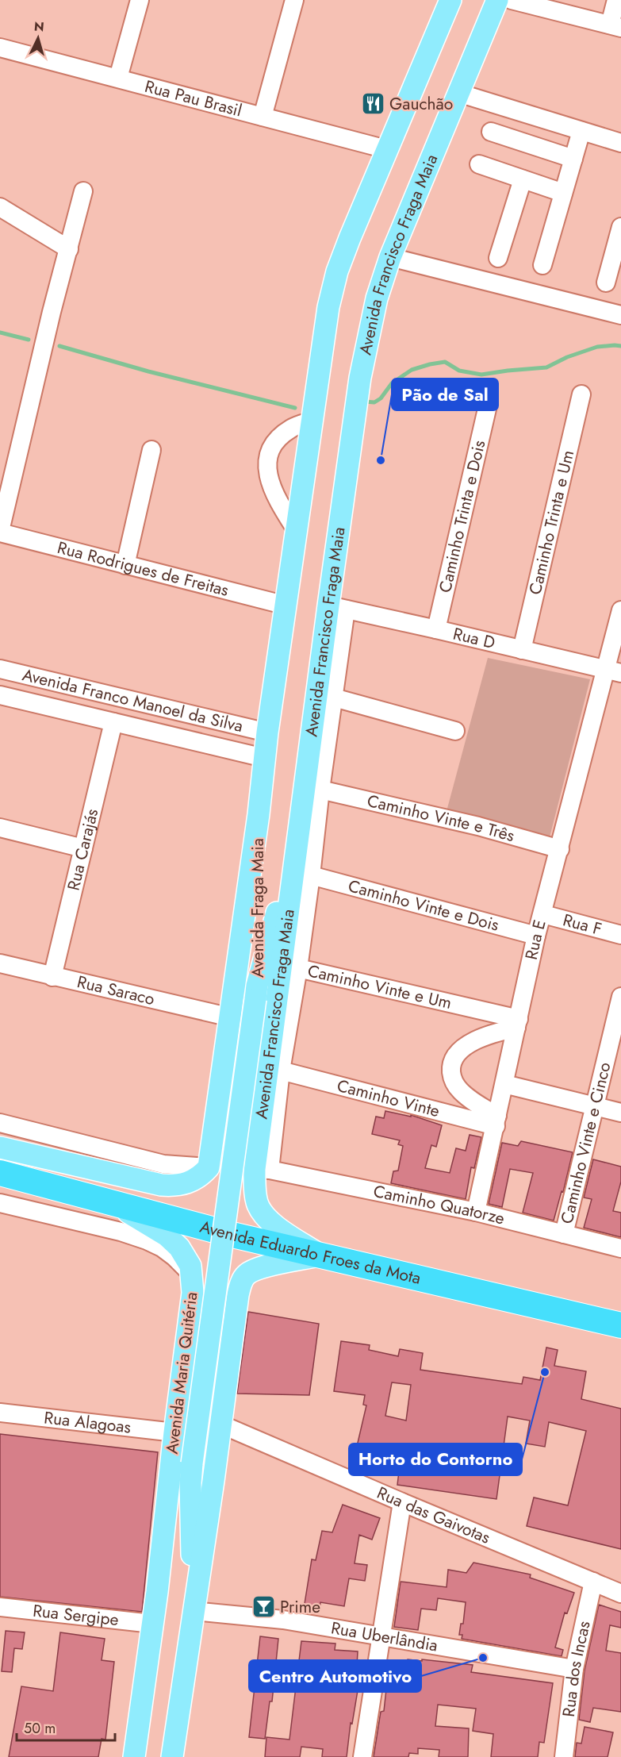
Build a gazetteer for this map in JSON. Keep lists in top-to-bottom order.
{
  "streets": {
    "highway": ["Avenida Eduardo Froes da Mota"],
    "main road": ["Avenida Francisco Fraga Maia", "Avenida Fraga Maia", "Avenida Maria Quitéria"],
    "street": [
      "Rua Pau Brasil",
      "Caminho Trinta e Dois",
      "Caminho Trinta e Um",
      "Rua Rodrigues de Freitas",
      "Rua D",
      "Avenida Franco Manoel da Silva",
      "Caminho Vinte e Três",
      "Rua Carajás",
      "Caminho Vinte e Dois",
      "Rua F",
      "Rua E",
      "Caminho Vinte e Um",
      "Rua Saraco",
      "Caminho Vinte",
      "Caminho Vinte e Cinco",
      "Caminho Quatorze",
      "Rua Alagoas",
      "Rua das Gaivotas",
      "Rua Sergipe",
      "Rua Uberlândia",
      "Rua dos Incas"
    ]
  },
  "crossings": [
    ["Avenida Francisco Fraga Maia", "Rua D"],
    ["Avenida Francisco Fraga Maia", "Avenida Fraga Maia"],
    ["Avenida Francisco Fraga Maia", "Caminho Vinte e Um"],
    ["Avenida Francisco Fraga Maia", "Caminho Quatorze"],
    ["Avenida Francisco Fraga Maia", "Avenida Eduardo Froes da Mota"],
    ["Caminho Trinta e Dois", "Rua D"],
    ["Caminho Trinta e Um", "Rua D"],
    ["Rua D", "Rua E"],
    ["Avenida Franco Manoel da Silva", "Rua Carajás"],
    ["Caminho Vinte e Três", "Rua E"],
    ["Rua Carajás", "Rua Saraco"],
    ["Caminho Vinte e Dois", "Rua E"],
    ["Rua F", "Rua E"],
    ["Rua E", "Caminho Vinte e Um"],
    ["Rua E", "Caminho Vinte"],
    ["Rua E", "Caminho Quatorze"],
    ["Caminho Vinte e Um", "Caminho Vinte"],
    ["Caminho Vinte e Um", "Caminho Quatorze"],
    ["Caminho Vinte e Cinco", "Caminho Quatorze"],
    ["Avenida Eduardo Froes da Mota", "Avenida Maria Quitéria"],
    ["Avenida Maria Quitéria", "Rua Alagoas"],
    ["Avenida Maria Quitéria", "Rua Sergipe"],
    ["Rua das Gaivotas", "Rua dos Incas"],
    ["Rua Uberlândia", "Rua dos Incas"]
  ],
  "places": {
    "restaurant": ["Gauchão"],
    "other": ["Pão de Sal", "Horto do Contorno", "Centro Automotivo"],
    "bar": ["Prime"]
  },
  "scale_bar": "50 m",
  "north": "top"
}
